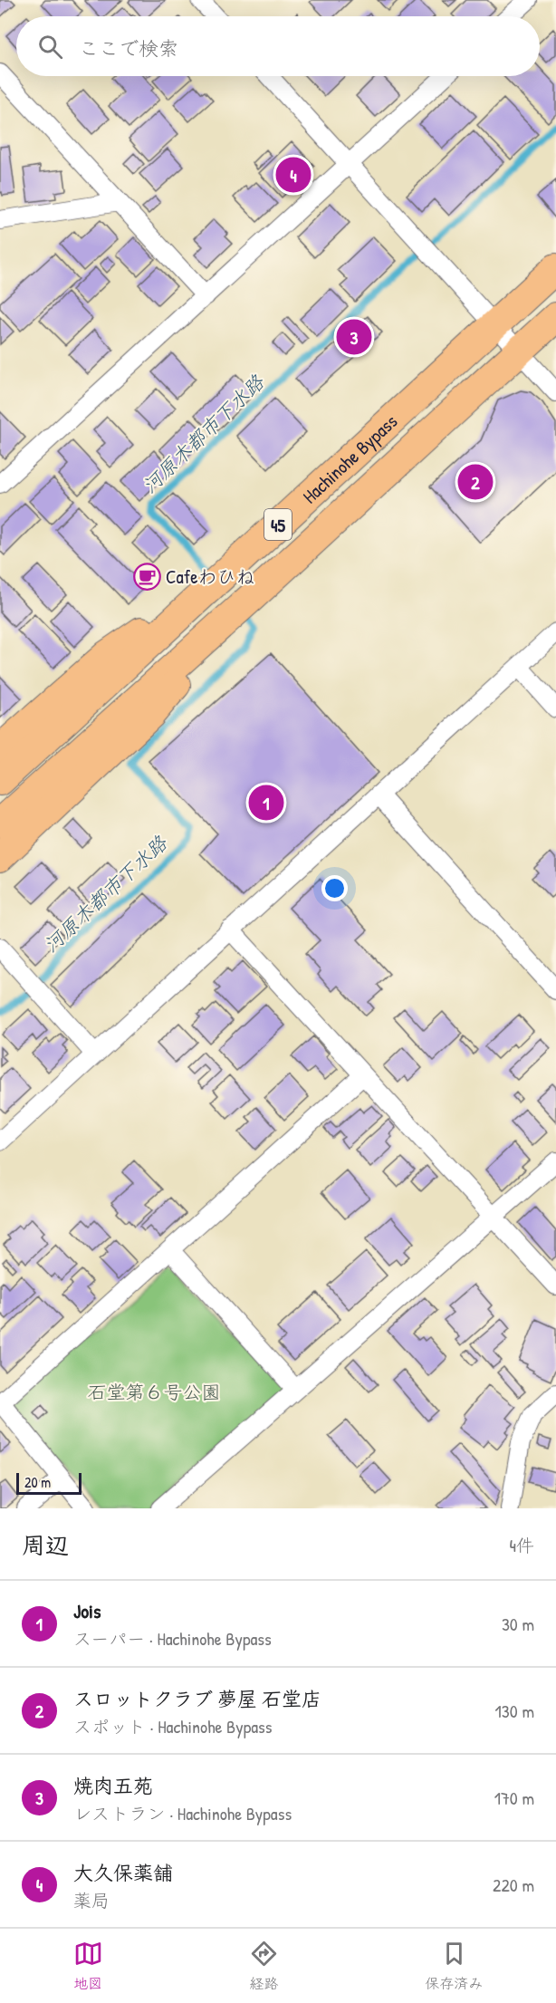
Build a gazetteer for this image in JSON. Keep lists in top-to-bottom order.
{
  "streets": {
    "highway": ["Hachinohe Bypass", "45"]
  },
  "water": ["河原木都市下水路"],
  "parks": ["石堂第６号公園"],
  "places": {
    "cafe": ["Cafeわひね"]
  },
  "scale_bar": "20 m",
  "page": {
    "search": "ここで検索",
    "pins": [
      "4",
      "3",
      "2",
      "1"
    ],
    "scale": "20 m",
    "heading": ["周辺", "4件"],
    "list": [
      {
        "mark": "1",
        "name": "Jois",
        "note": "スーパー · Hachinohe Bypass",
        "value": "30 m"
      },
      {
        "mark": "2",
        "name": "スロットクラブ 夢屋 石堂店",
        "note": "スポット · Hachinohe Bypass",
        "value": "130 m"
      },
      {
        "mark": "3",
        "name": "焼肉五苑",
        "note": "レストラン · Hachinohe Bypass",
        "value": "170 m"
      },
      {
        "mark": "4",
        "name": "大久保薬舗",
        "note": "薬局",
        "value": "220 m"
      }
    ],
    "nav": ["地図", "経路", "保存済み"]
  }
}
